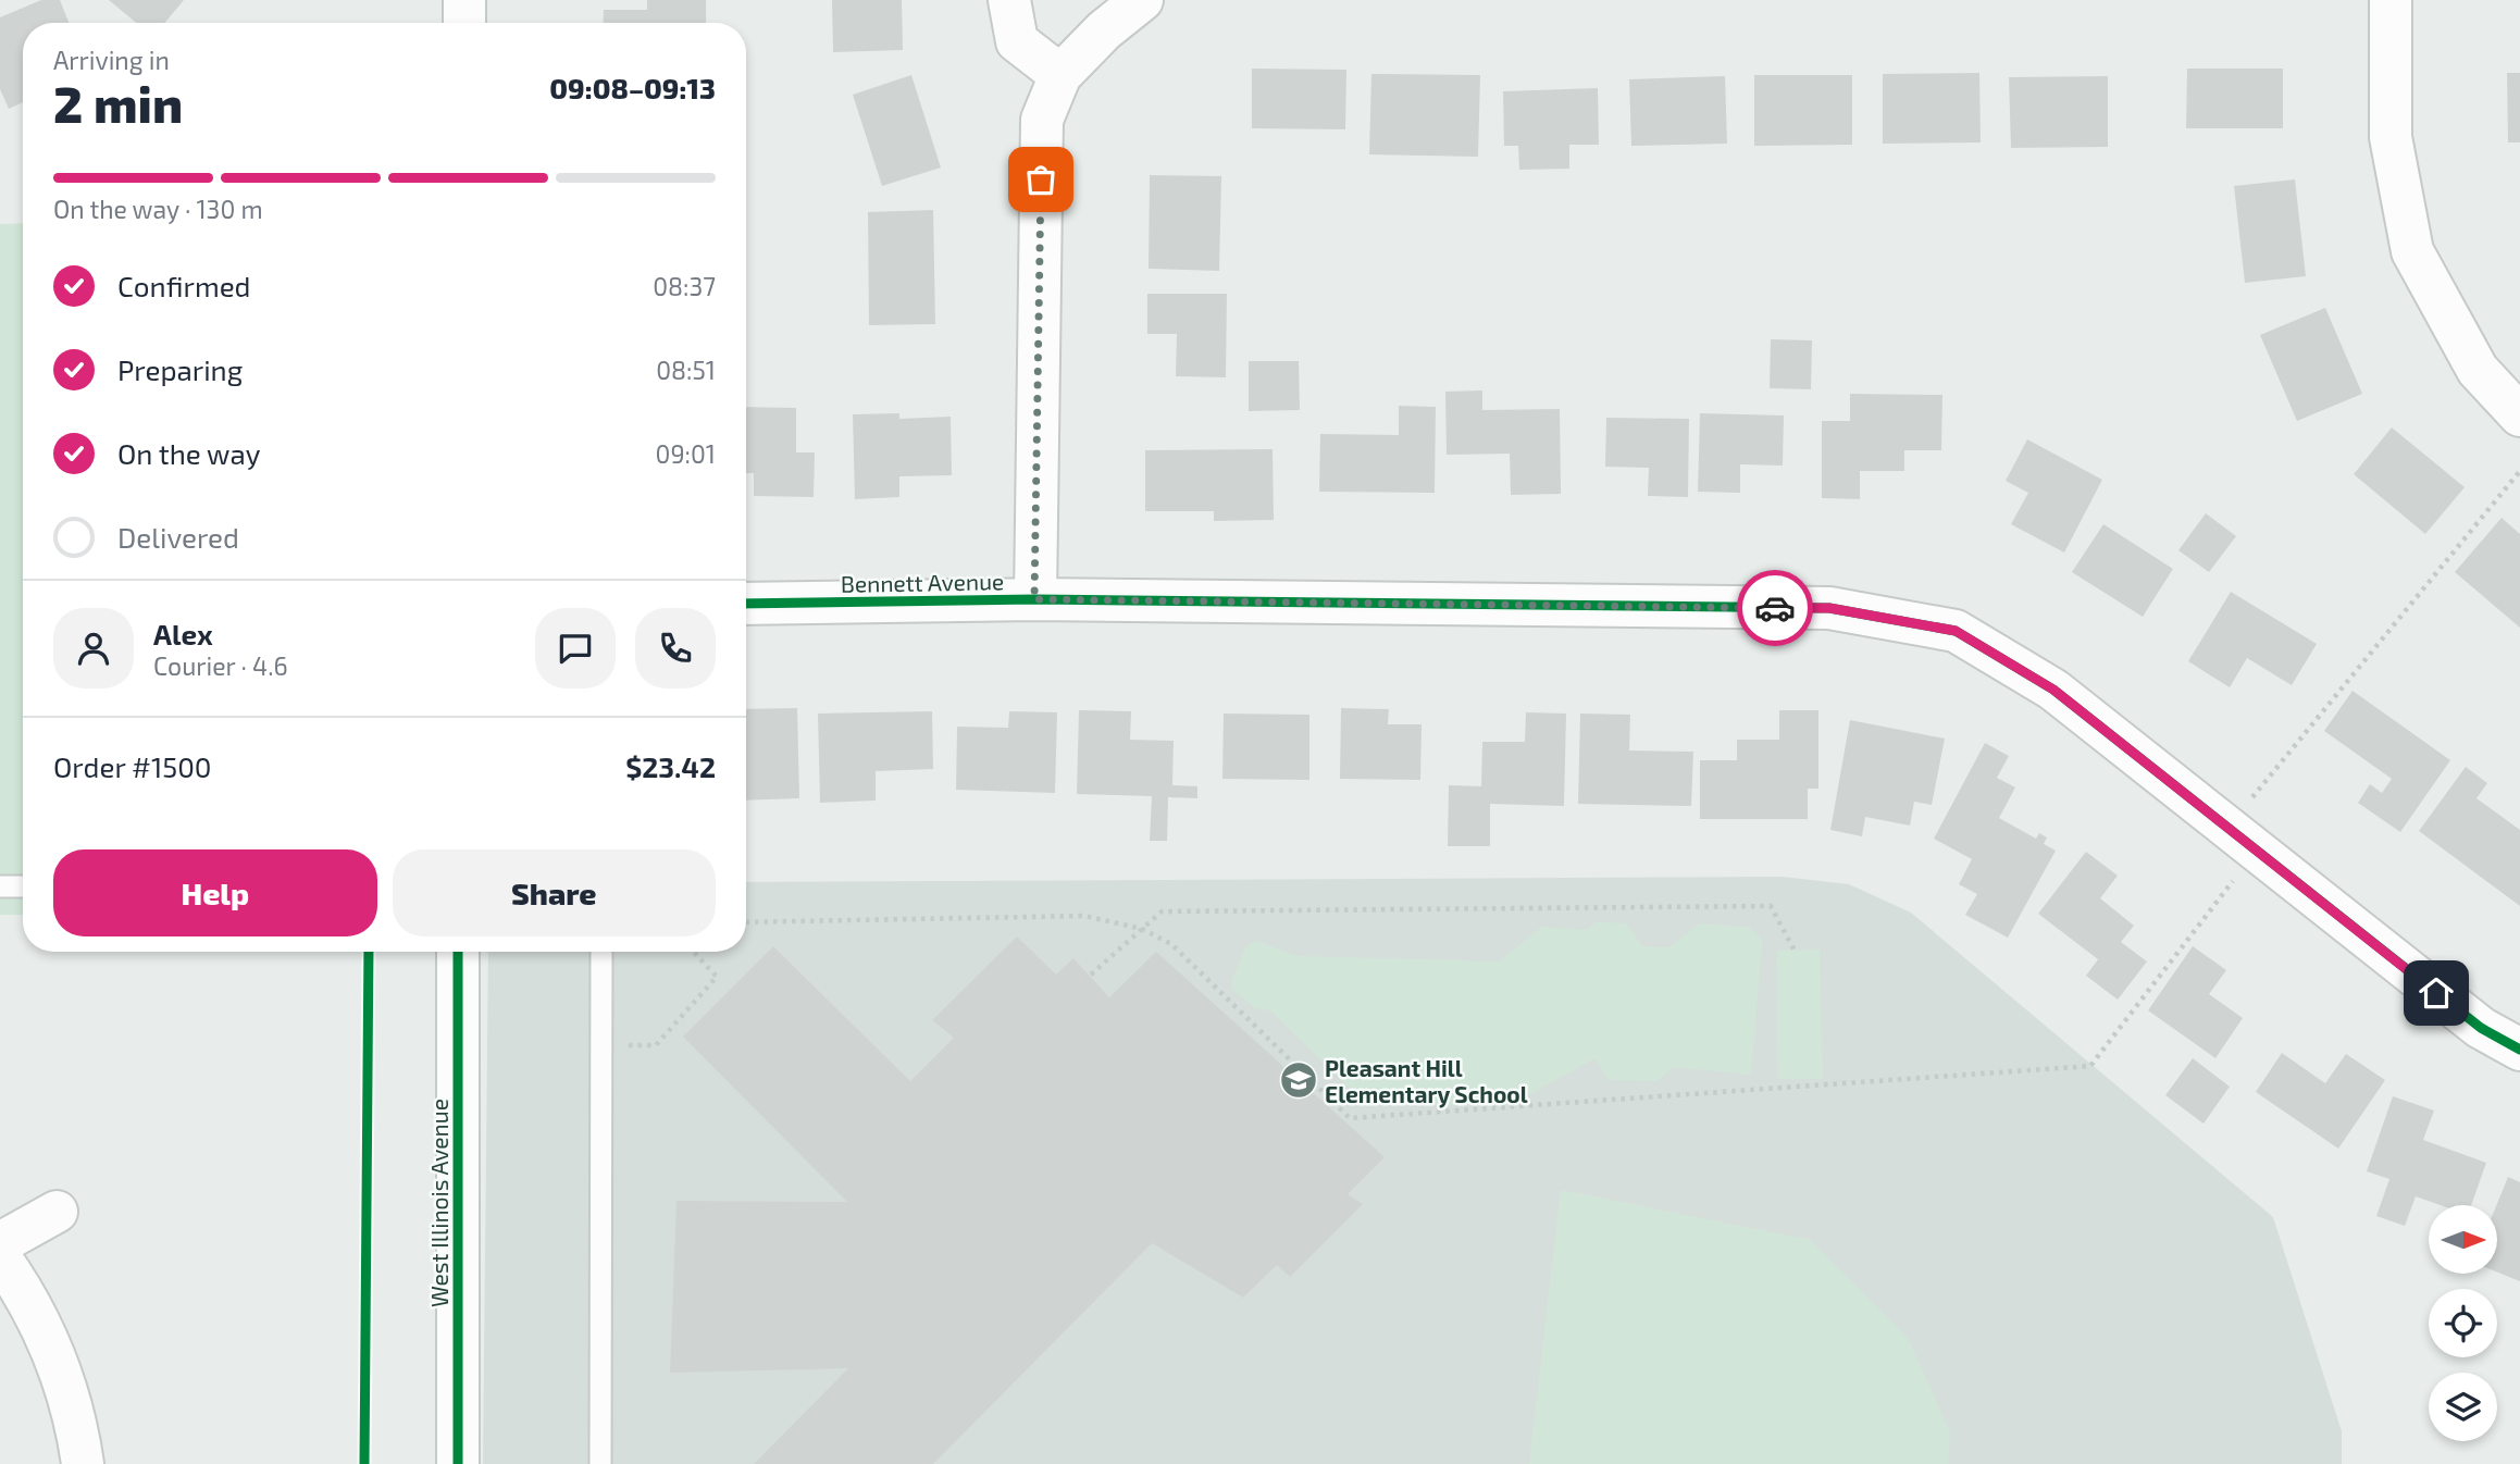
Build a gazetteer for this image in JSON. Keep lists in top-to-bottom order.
{
  "streets": {
    "street": ["Bennett Avenue", "West Illinois Avenue"]
  },
  "places": {
    "school or university": ["Pleasant Hill Elementary School"]
  },
  "north": "right",
  "page": {
    "heading": ["2 min", "Arriving in", "09:08–09:13"],
    "panel": [
      "Alex",
      "Courier · 4.6",
      "Order #1500",
      "$23.42"
    ],
    "bar": "On the way · 130 m",
    "list": [
      ["Confirmed", "08:37"],
      ["Preparing", "08:51"],
      ["On the way", "09:01"],
      "Delivered"
    ],
    "buttons": ["Help", "Share"]
  }
}
